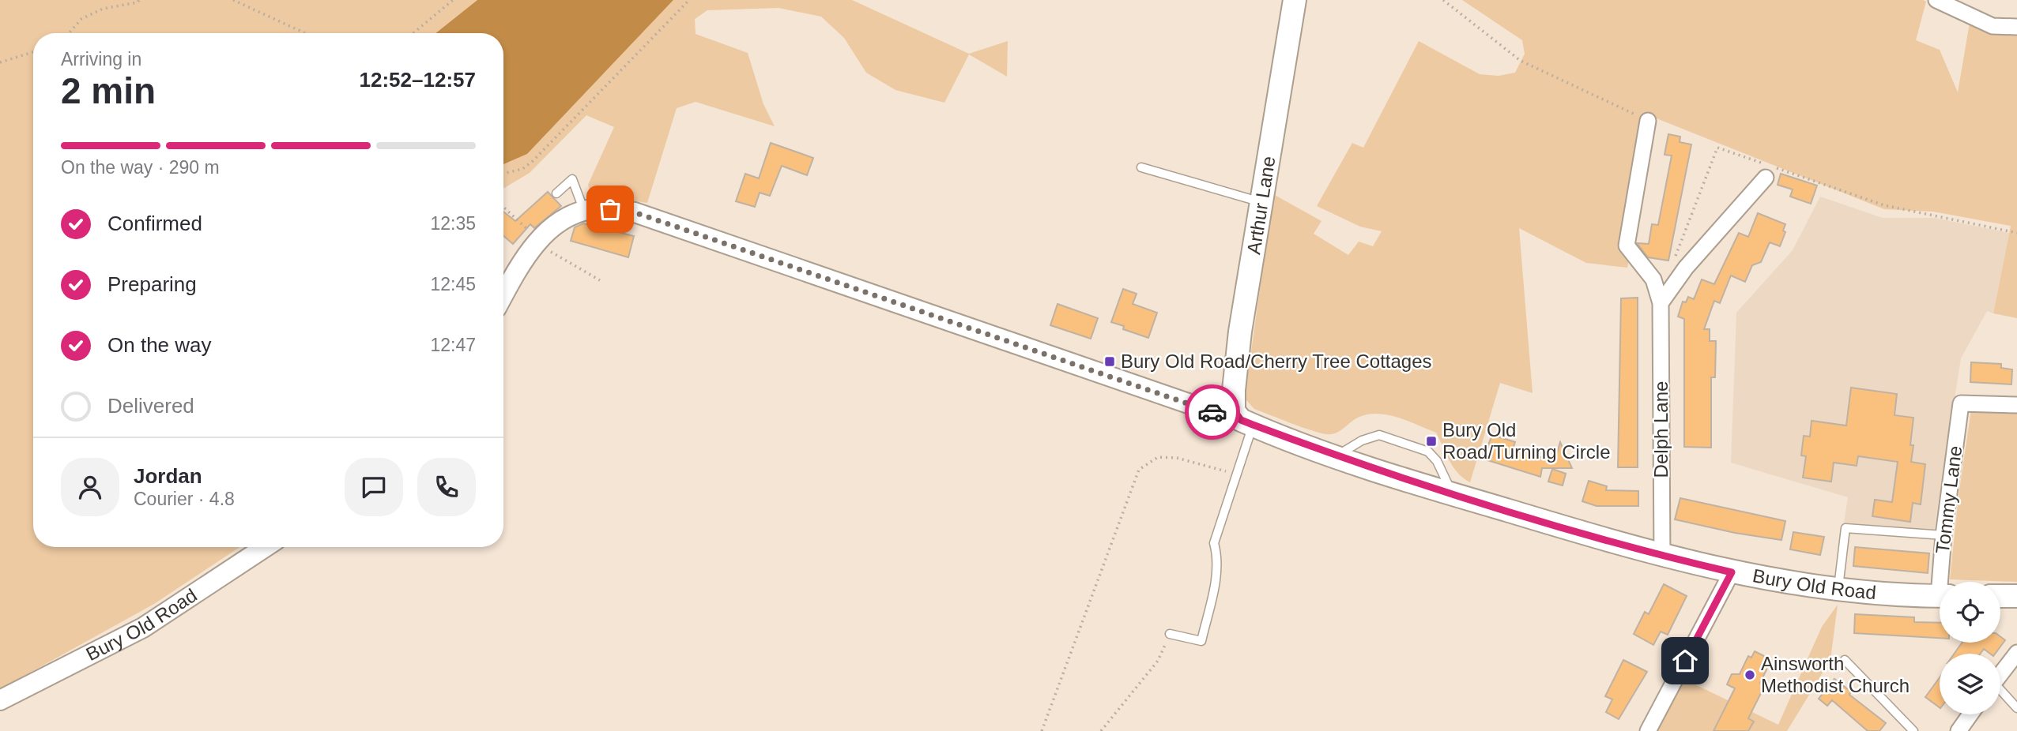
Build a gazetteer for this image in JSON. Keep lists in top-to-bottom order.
{
  "streets": {
    "main road": ["Arthur Lane", "Bury Old Road"],
    "street": ["Delph Lane", "Tommy Lane"]
  },
  "crossings": [
    ["Arthur Lane", "Bury Old Road"],
    ["Delph Lane", "Bury Old Road"]
  ],
  "places": {
    "transit": ["Bury Old Road/Cherry Tree Cottages", "Bury Old Road/Turning Circle"],
    "other": ["Ainsworth Methodist Church"]
  },
  "page": {
    "heading": ["2 min", "Arriving in", "12:52–12:57"],
    "panel": ["Jordan", "Courier · 4.8"],
    "bar": "On the way · 290 m",
    "list": [
      ["Confirmed", "12:35"],
      ["Preparing", "12:45"],
      ["On the way", "12:47"],
      "Delivered"
    ]
  }
}
